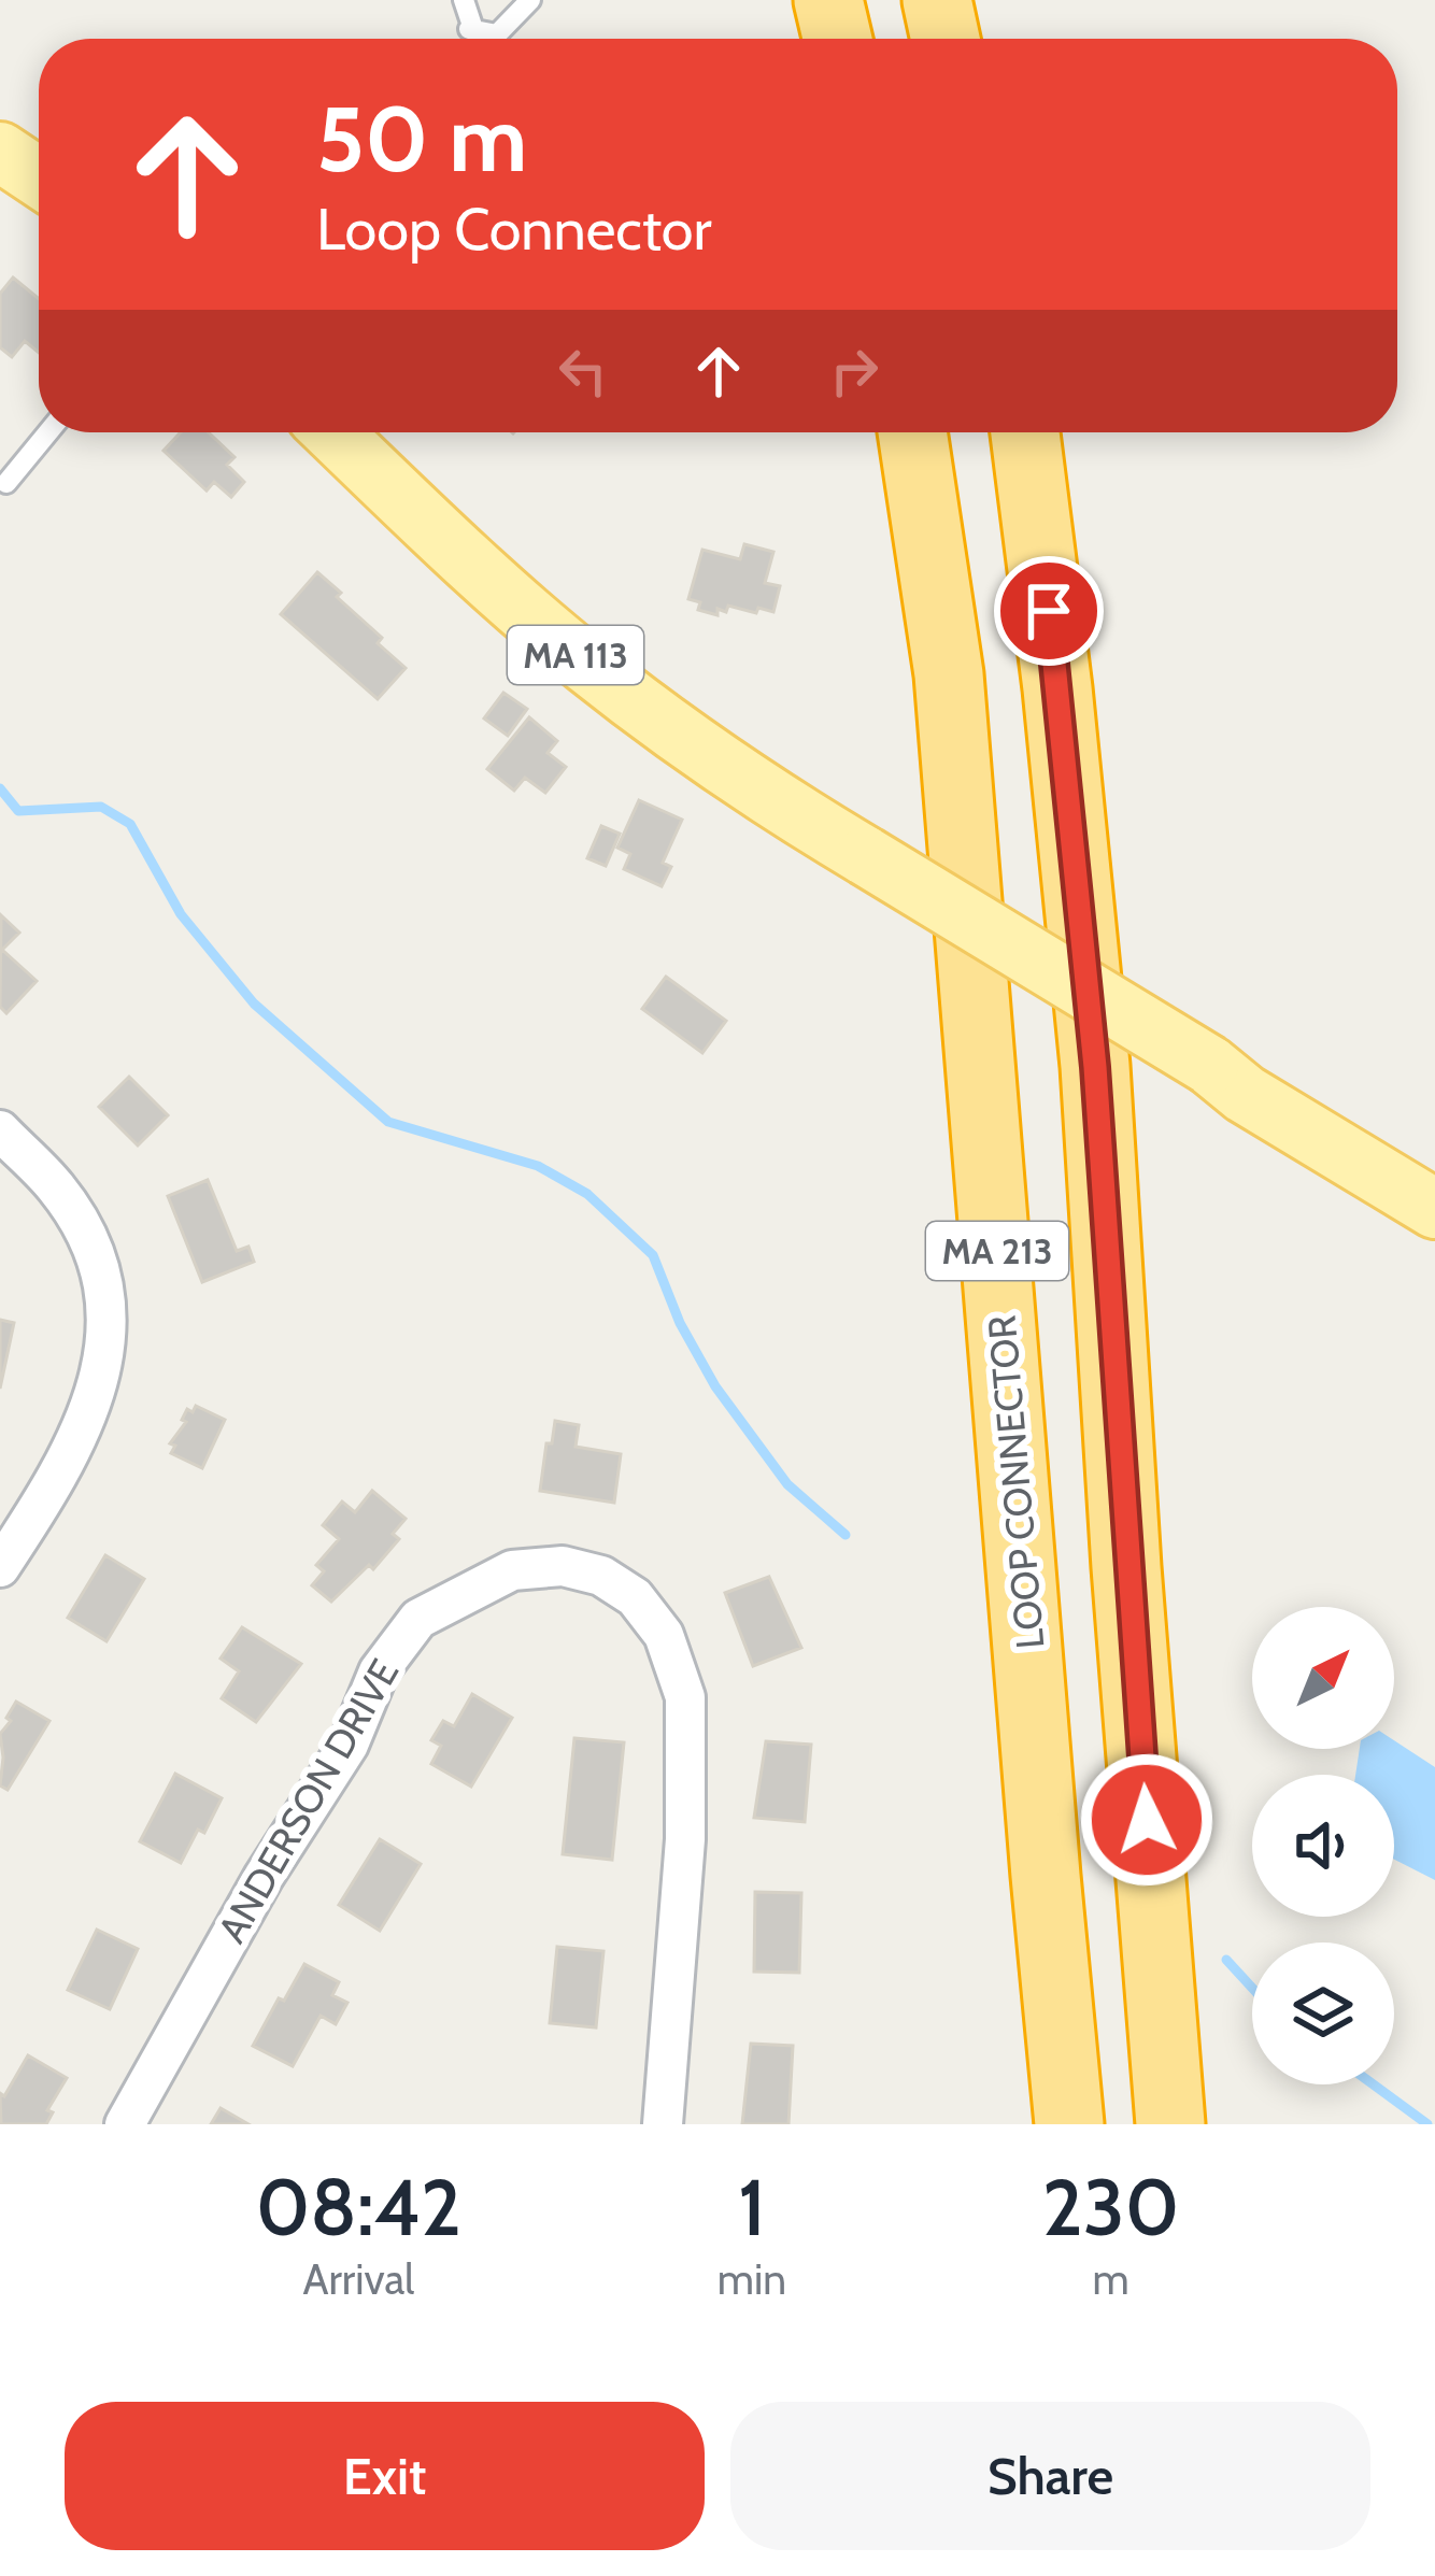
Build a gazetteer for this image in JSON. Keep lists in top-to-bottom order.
{
  "streets": {
    "highway": ["MA 213", "LOOP CONNECTOR"],
    "main road": ["MA 113"],
    "street": ["ANDERSON DRIVE"]
  },
  "north": "top right",
  "page": {
    "turn": ["50 m", "Loop Connector"],
    "eta": [
      "08:42",
      "Arrival",
      "1",
      "min",
      "230",
      "m"
    ],
    "buttons": ["Exit", "Share"]
  }
}
